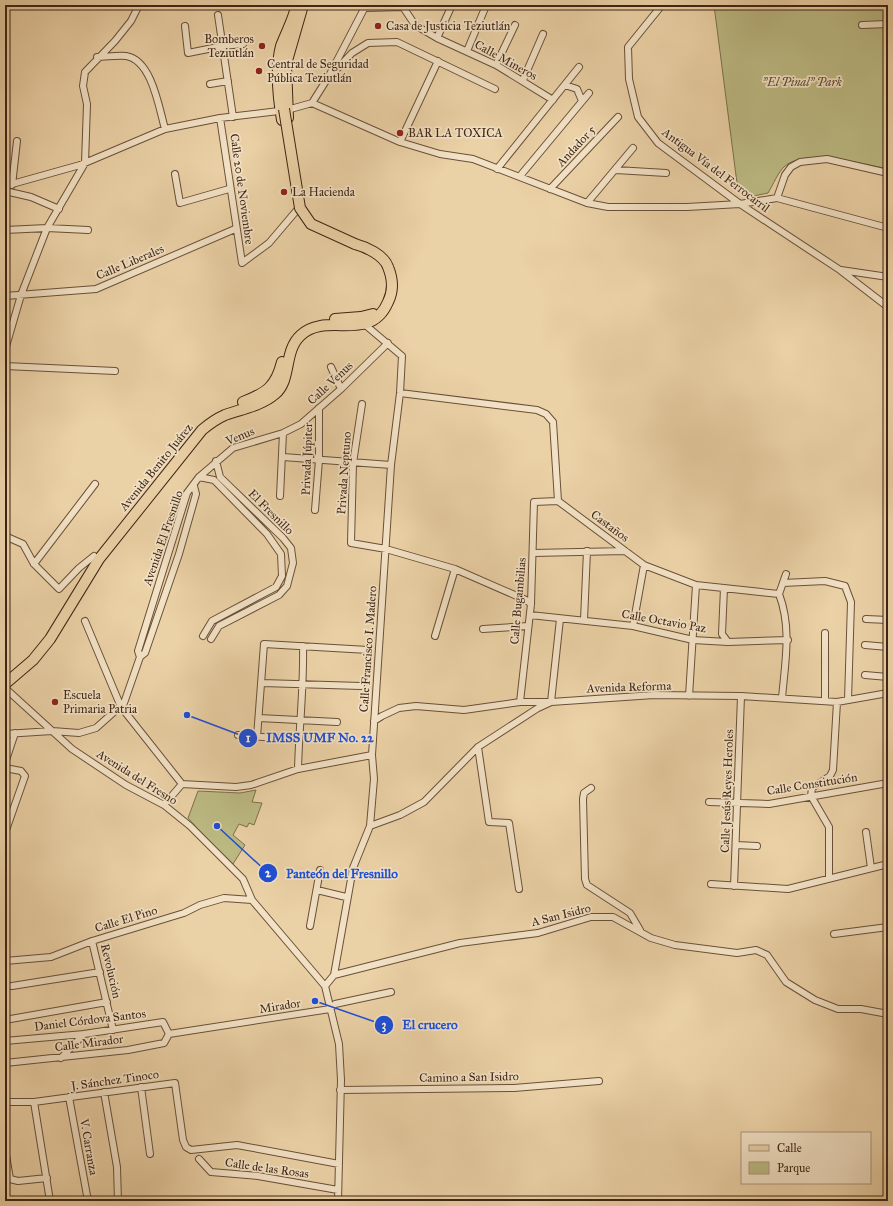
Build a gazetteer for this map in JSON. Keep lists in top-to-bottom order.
{
  "streets": {
    "main road": ["Avenida Benito Juárez"],
    "street": [
      "Calle Mineros",
      "Andador 5",
      "Antigua Vía del Ferrocarril",
      "Calle 20 de Noviembre",
      "Calle Liberales",
      "Calle Venus",
      "Venus",
      "Privada Júpiter",
      "Privada Neptuno",
      "El Fresnillo",
      "Castaños",
      "Avenida El Fresnillo",
      "Calle Bugambilias",
      "Calle Octavio Paz",
      "Calle Francisco I. Madero",
      "Avenida Reforma",
      "Avenida del Fresno",
      "Calle Constitución",
      "Calle Jesús Reyes Heroles",
      "A San Isidro",
      "Calle El Pino",
      "Revolución",
      "Mirador",
      "Daniel Córdova Santos",
      "Calle Mirador",
      "Camino a San Isidro",
      "J. Sánchez Tinoco",
      "V. Carranza",
      "Calle de las Rosas"
    ]
  },
  "crossings": [
    ["Calle 20 de Noviembre", "Calle Liberales"],
    ["Calle Venus", "Venus"],
    ["Calle Venus", "Privada Júpiter"],
    ["Calle Venus", "Calle Francisco I. Madero"],
    ["Venus", "Avenida El Fresnillo"],
    ["Avenida Benito Juárez", "Calle Francisco I. Madero"],
    ["Privada Neptuno", "Calle Francisco I. Madero"],
    ["Castaños", "Calle Bugambilias"],
    ["Calle Bugambilias", "Calle Octavio Paz"],
    ["Calle Bugambilias", "Avenida Reforma"],
    ["Calle Francisco I. Madero", "Avenida Reforma"],
    ["Calle Francisco I. Madero", "A San Isidro"],
    ["Avenida Reforma", "Calle Jesús Reyes Heroles"],
    ["Avenida del Fresno", "Calle El Pino"],
    ["Calle Constitución", "Calle Jesús Reyes Heroles"],
    ["Calle El Pino", "Revolución"],
    ["Revolución", "Daniel Córdova Santos"],
    ["Mirador", "Daniel Córdova Santos"],
    ["Mirador", "Calle Mirador"],
    ["Daniel Córdova Santos", "Calle Mirador"],
    ["J. Sánchez Tinoco", "V. Carranza"]
  ],
  "parks": ["\"El Pinal\" Park"],
  "places": [
    "Casa de Justicia Teziutlán",
    "Bomberos Teziutlán",
    "Central de Seguridad Pública Teziutlán",
    "BAR LA TOXICA",
    "La Hacienda",
    "Escuela Primaria Patria",
    "IMSS UMF No. 22",
    "Panteón del Fresnillo",
    "El crucero"
  ],
  "legend": ["Calle", "Parque"]
}
